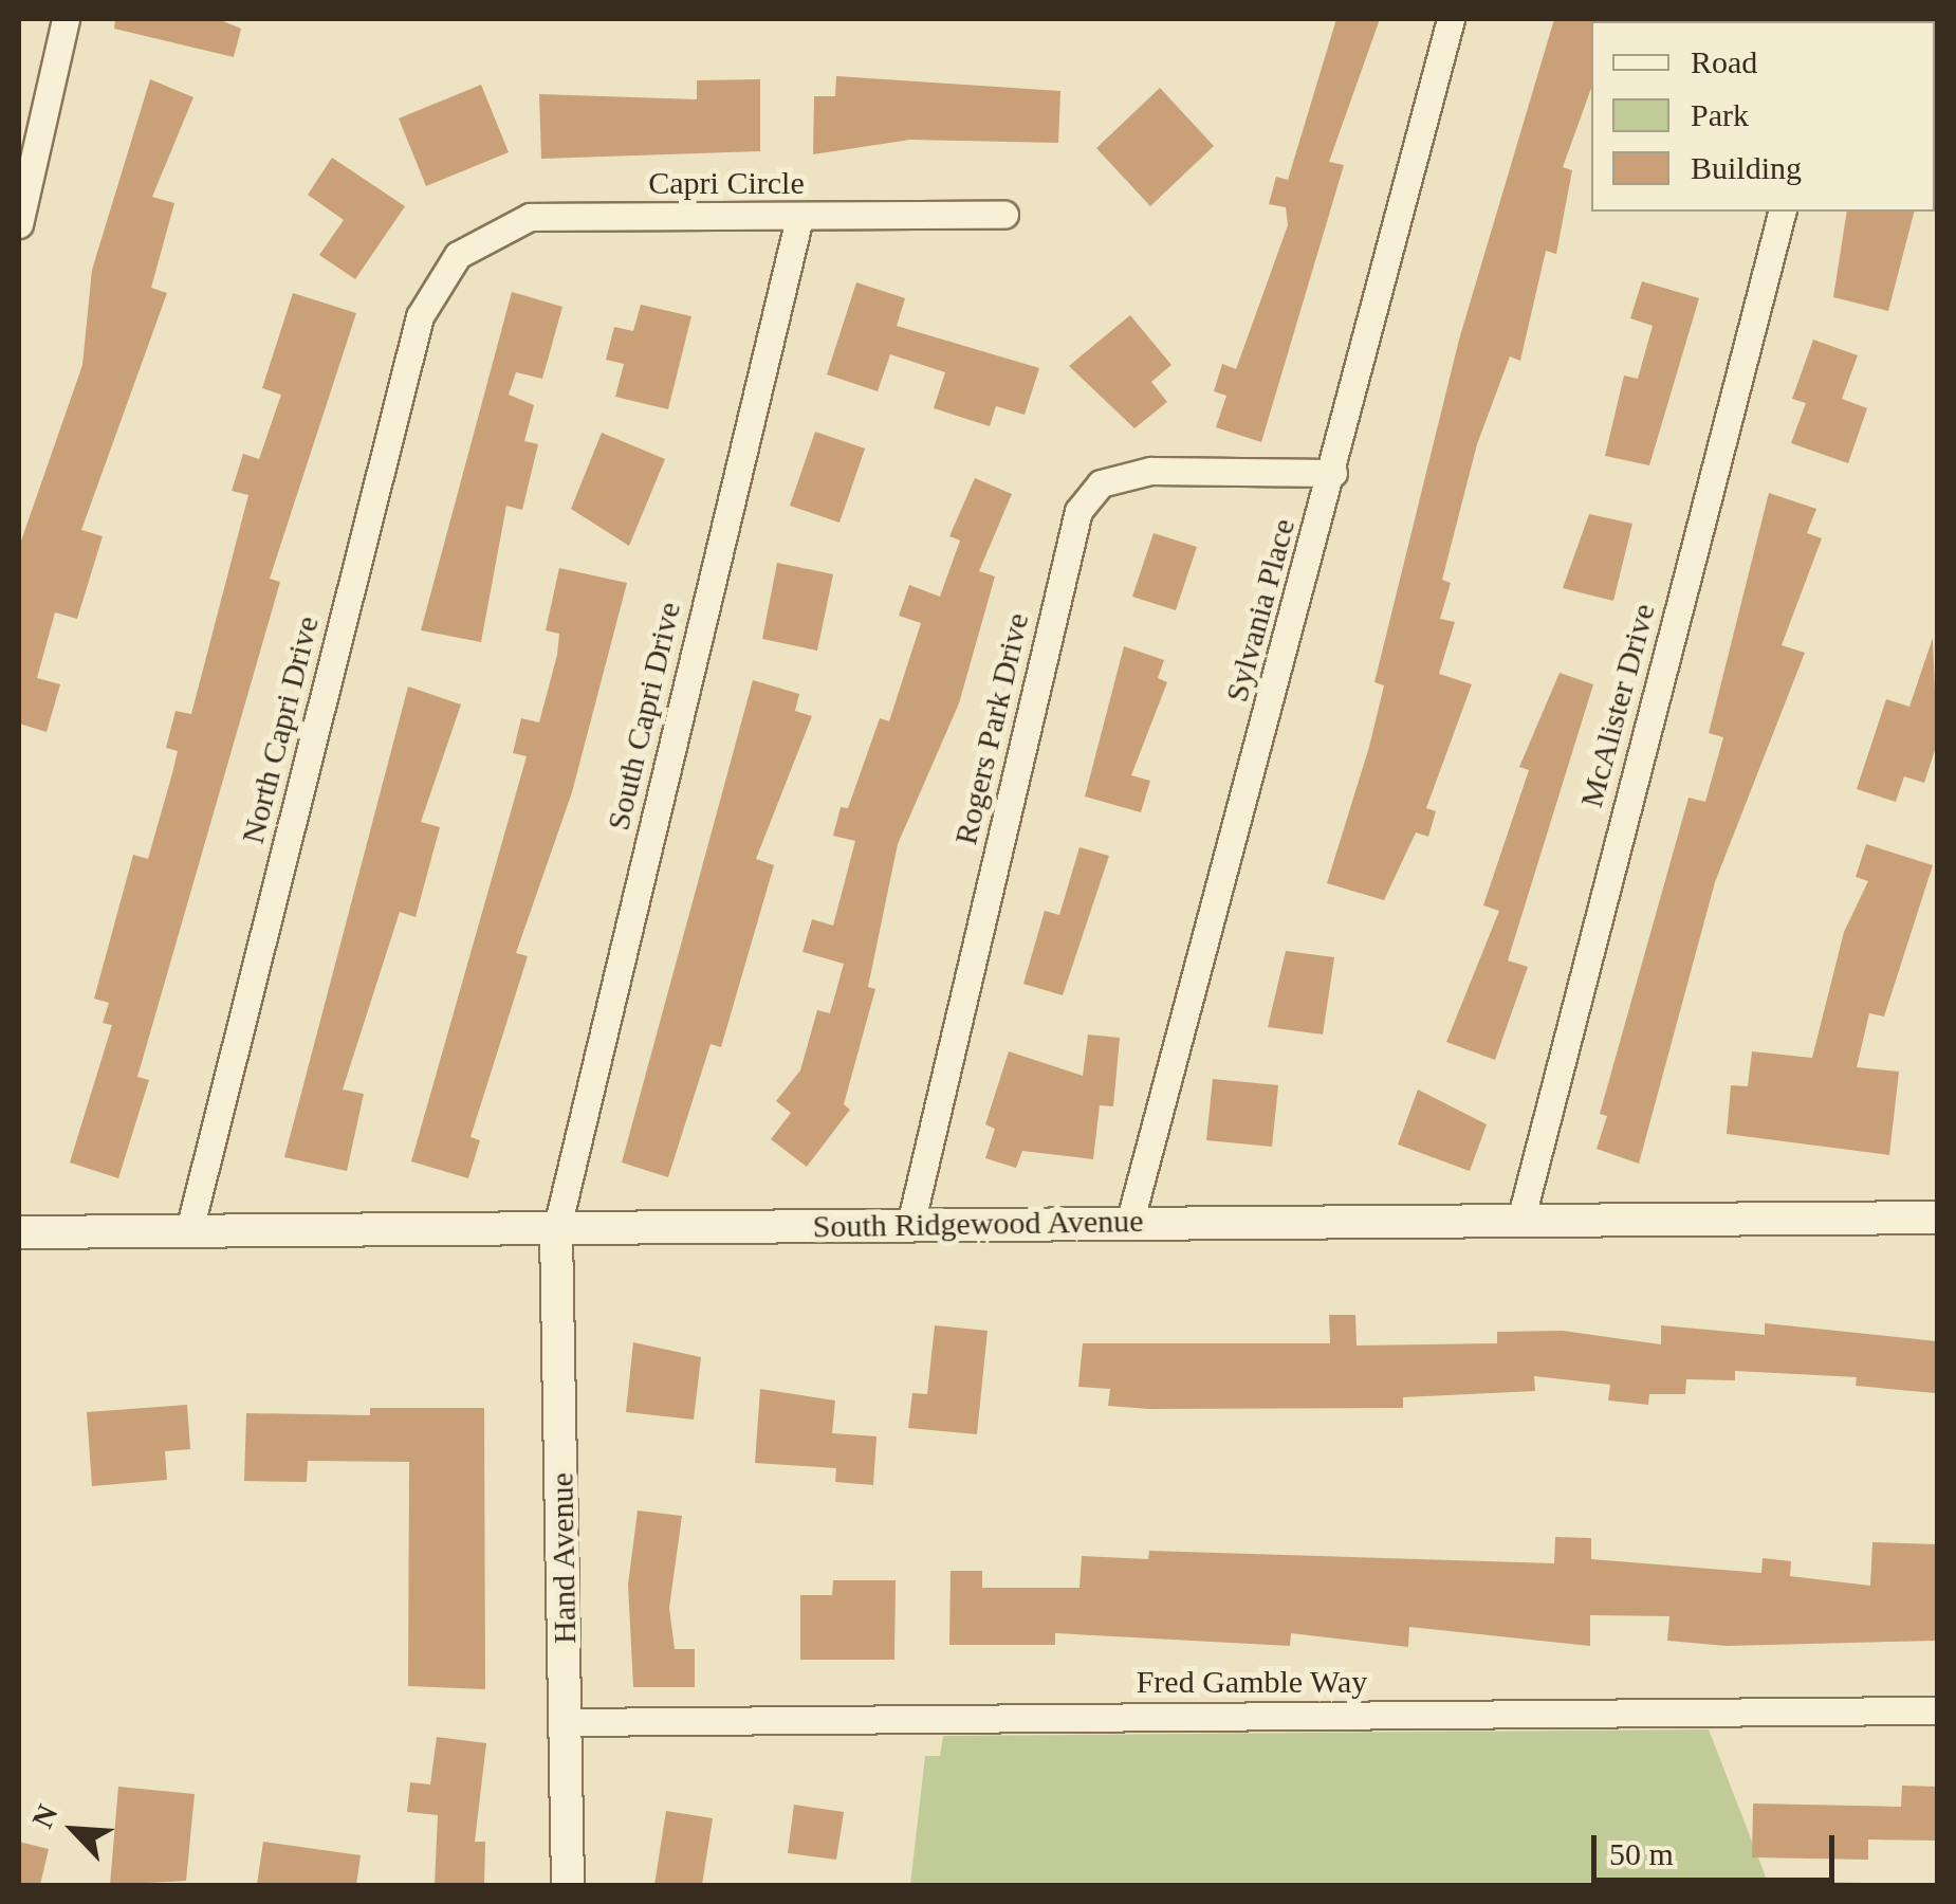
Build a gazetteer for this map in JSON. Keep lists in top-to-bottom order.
{
  "streets": {
    "street": [
      "Capri Circle",
      "Sylvania Place",
      "McAlister Drive",
      "South Capri Drive",
      "Rogers Park Drive",
      "North Capri Drive",
      "South Ridgewood Avenue",
      "Hand Avenue",
      "Fred Gamble Way"
    ]
  },
  "crossings": [
    ["Capri Circle", "South Capri Drive"],
    ["Capri Circle", "North Capri Drive"],
    ["Sylvania Place", "Rogers Park Drive"],
    ["Sylvania Place", "South Ridgewood Avenue"],
    ["McAlister Drive", "South Ridgewood Avenue"],
    ["South Capri Drive", "South Ridgewood Avenue"],
    ["South Capri Drive", "Hand Avenue"],
    ["Rogers Park Drive", "South Ridgewood Avenue"],
    ["North Capri Drive", "South Ridgewood Avenue"],
    ["South Ridgewood Avenue", "Hand Avenue"],
    ["Hand Avenue", "Fred Gamble Way"]
  ],
  "legend": ["Road", "Park", "Building"],
  "scale_bar": "50 m",
  "north": "top left"
}
